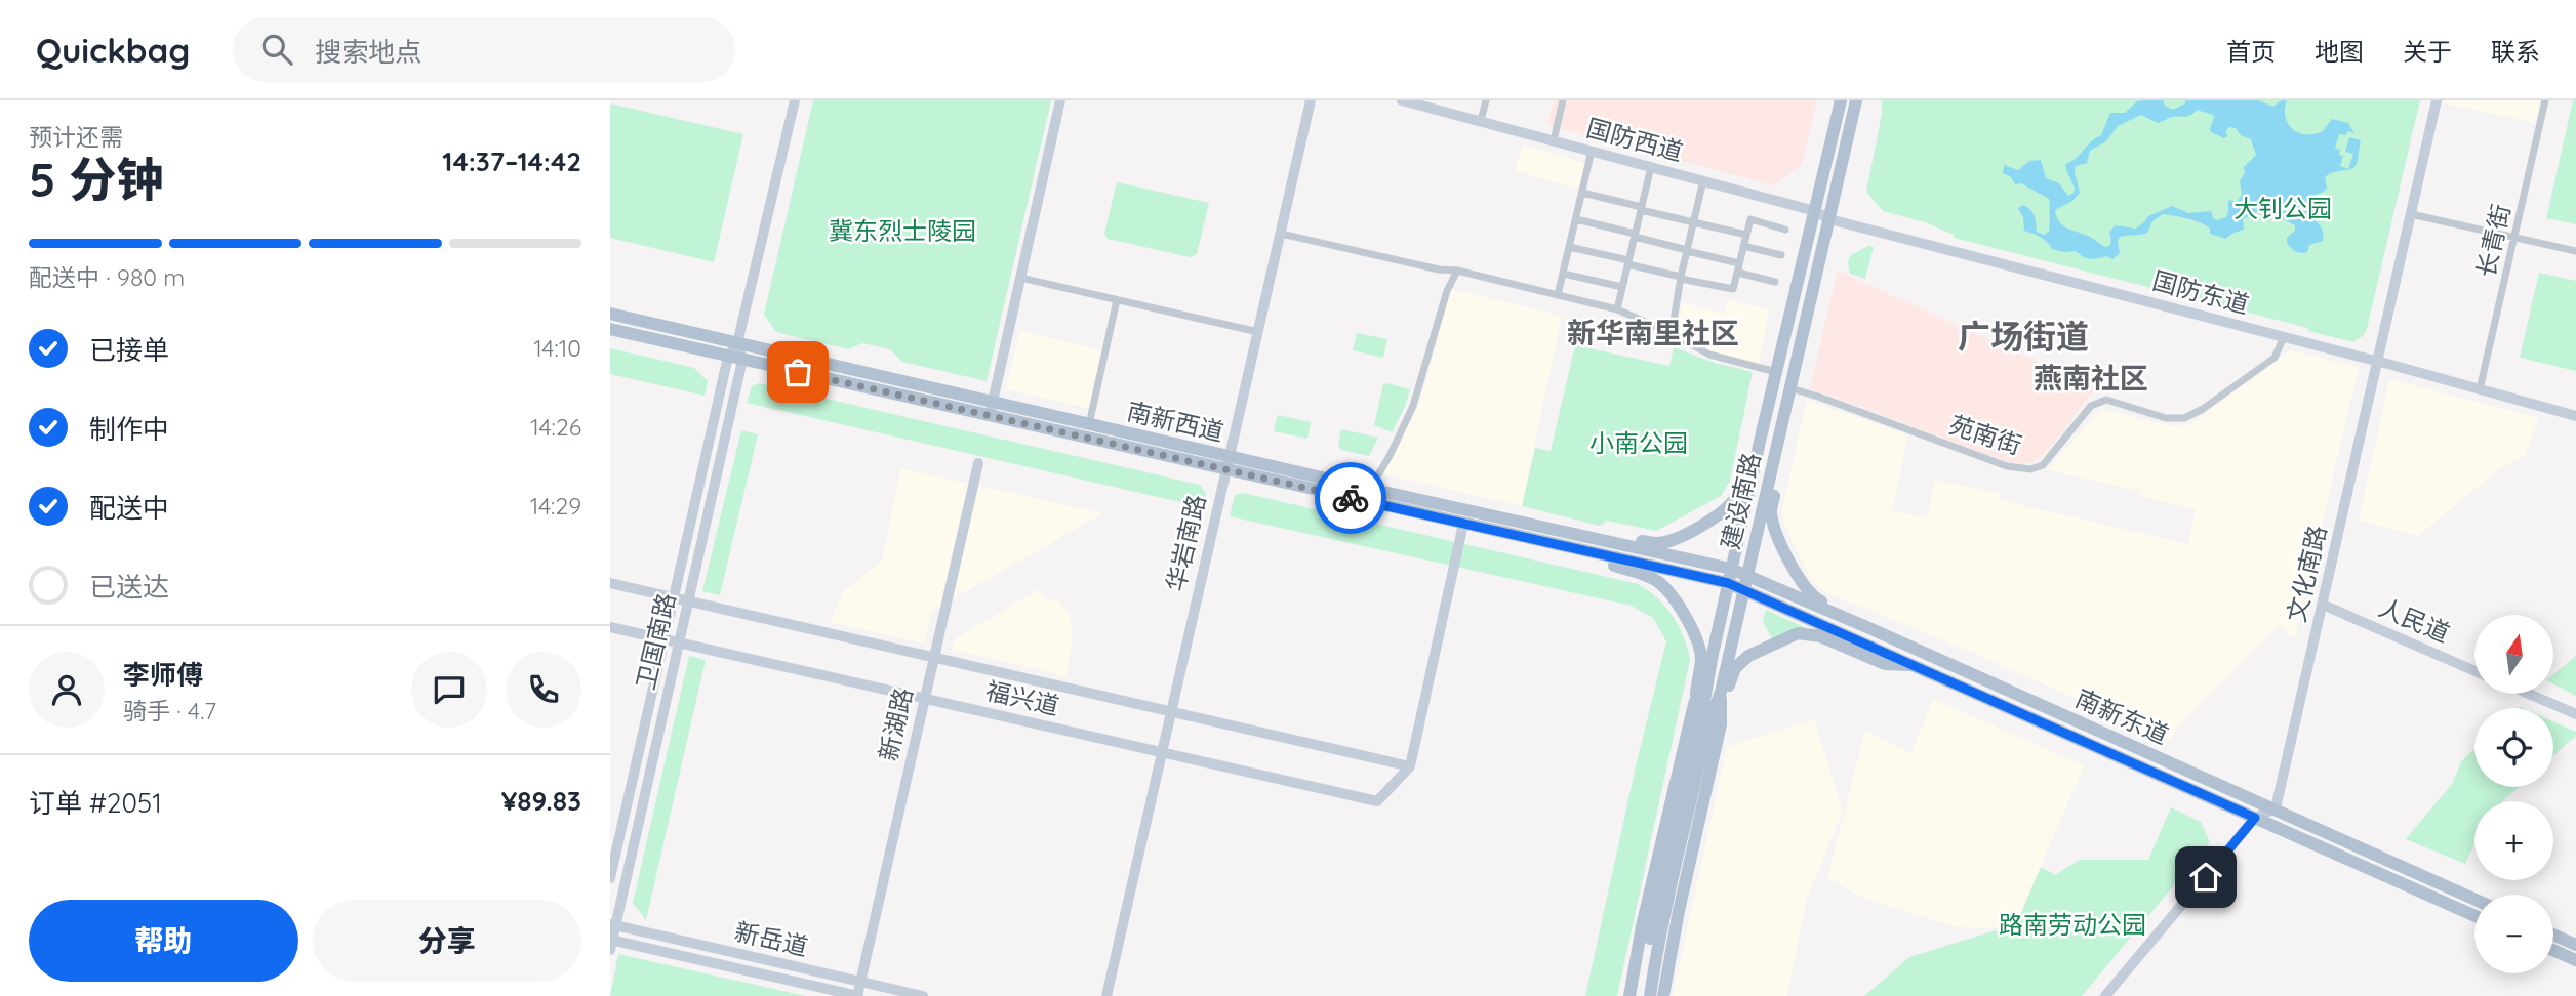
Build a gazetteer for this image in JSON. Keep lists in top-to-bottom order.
{
  "streets": {
    "main road": ["南新西道", "建设南路", "南新东道"],
    "street": [
      "国防西道",
      "长青街",
      "国防东道",
      "苑南街",
      "华岩南路",
      "文化南路",
      "人民道",
      "卫国南路",
      "福兴道",
      "新湖路",
      "新岳道"
    ]
  },
  "crossings": [
    ["国防西道", "国防东道"],
    ["国防西道", "建设南路"],
    ["长青街", "国防东道"],
    ["国防东道", "苑南街"],
    ["国防东道", "建设南路"],
    ["国防东道", "文化南路"],
    ["南新西道", "建设南路"],
    ["南新西道", "华岩南路"],
    ["南新西道", "卫国南路"],
    ["南新西道", "南新东道"],
    ["苑南街", "建设南路"],
    ["建设南路", "南新东道"],
    ["华岩南路", "福兴道"],
    ["文化南路", "人民道"],
    ["文化南路", "南新东道"],
    ["卫国南路", "福兴道"],
    ["卫国南路", "新岳道"],
    ["福兴道", "新湖路"],
    ["新湖路", "新岳道"]
  ],
  "districts": ["新华南里社区", "广场街道", "燕南社区"],
  "parks": [
    "大钊公园",
    "冀东烈士陵园",
    "小南公园",
    "路南劳动公园"
  ],
  "north": "top",
  "page": {
    "header": "Quickbag",
    "search": "搜索地点",
    "nav": [
      "首页",
      "地图",
      "关于",
      "联系"
    ],
    "heading": ["5 分钟", "预计还需", "14:37–14:42"],
    "panel": [
      "李师傅",
      "骑手 · 4.7",
      "订单 #2051",
      "¥89.83"
    ],
    "bar": "配送中 · 980 m",
    "list": [
      ["已接单", "14:10"],
      ["制作中", "14:26"],
      ["配送中", "14:29"],
      "已送达"
    ],
    "map_buttons": ["+", "−"],
    "buttons": ["帮助", "分享"]
  }
}
